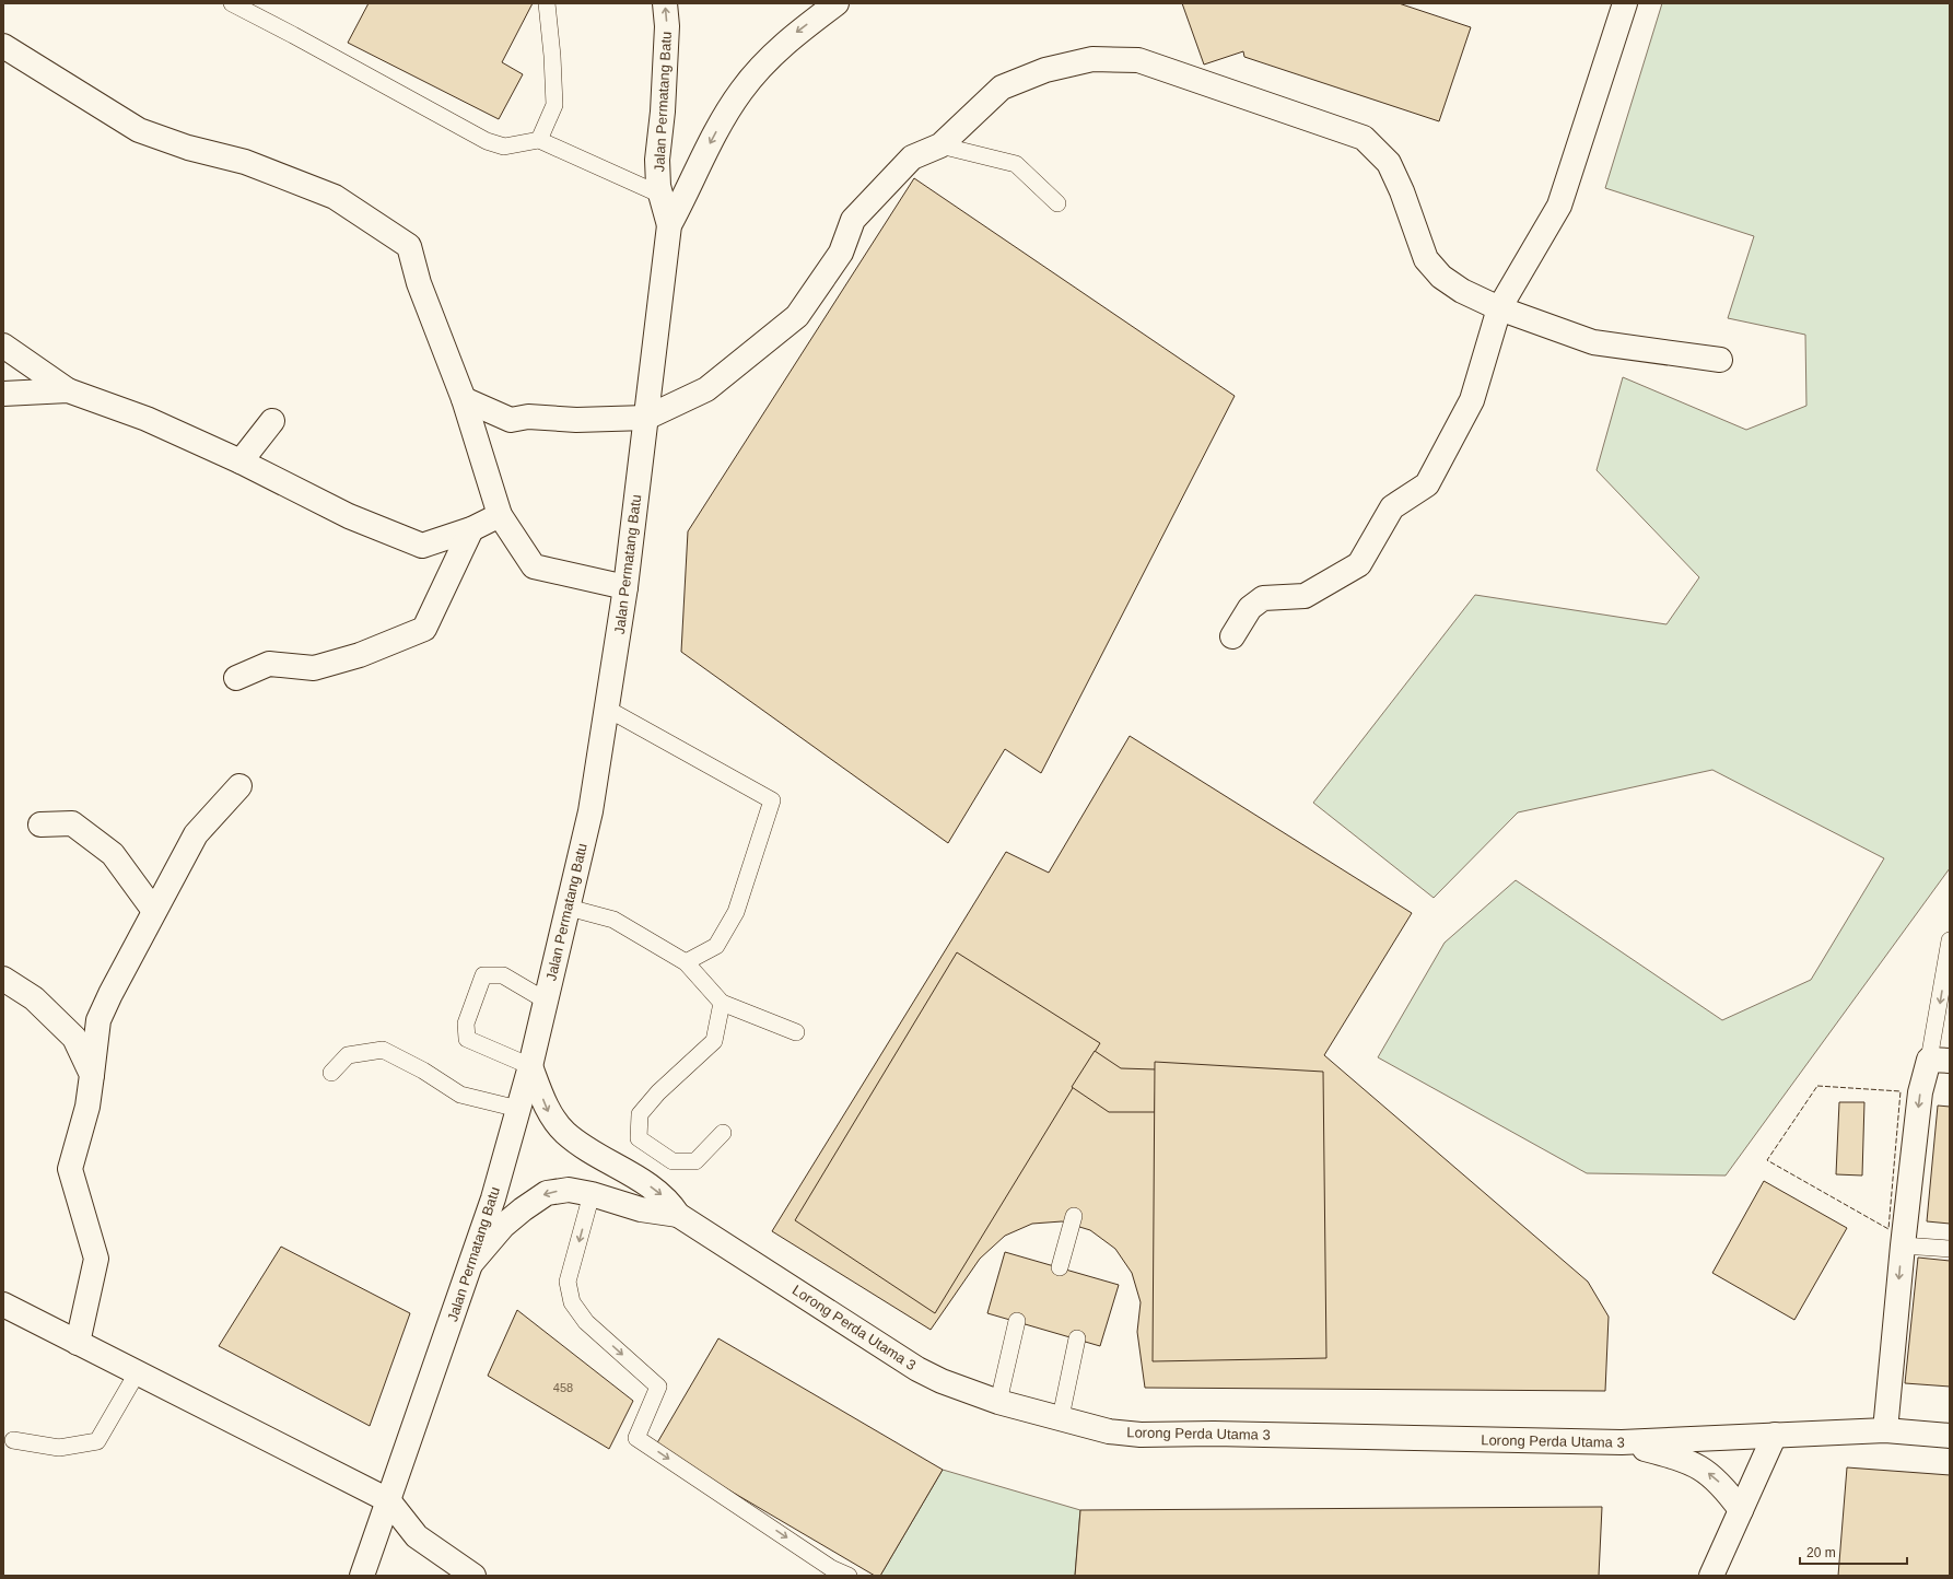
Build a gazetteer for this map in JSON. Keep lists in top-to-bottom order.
{
  "streets": {
    "street": ["Jalan Permatang Batu", "Lorong Perda Utama 3"]
  },
  "crossings": [
    ["Jalan Permatang Batu", "Lorong Perda Utama 3"]
  ],
  "house_numbers": ["458"],
  "scale_bar": "20 m"
}
